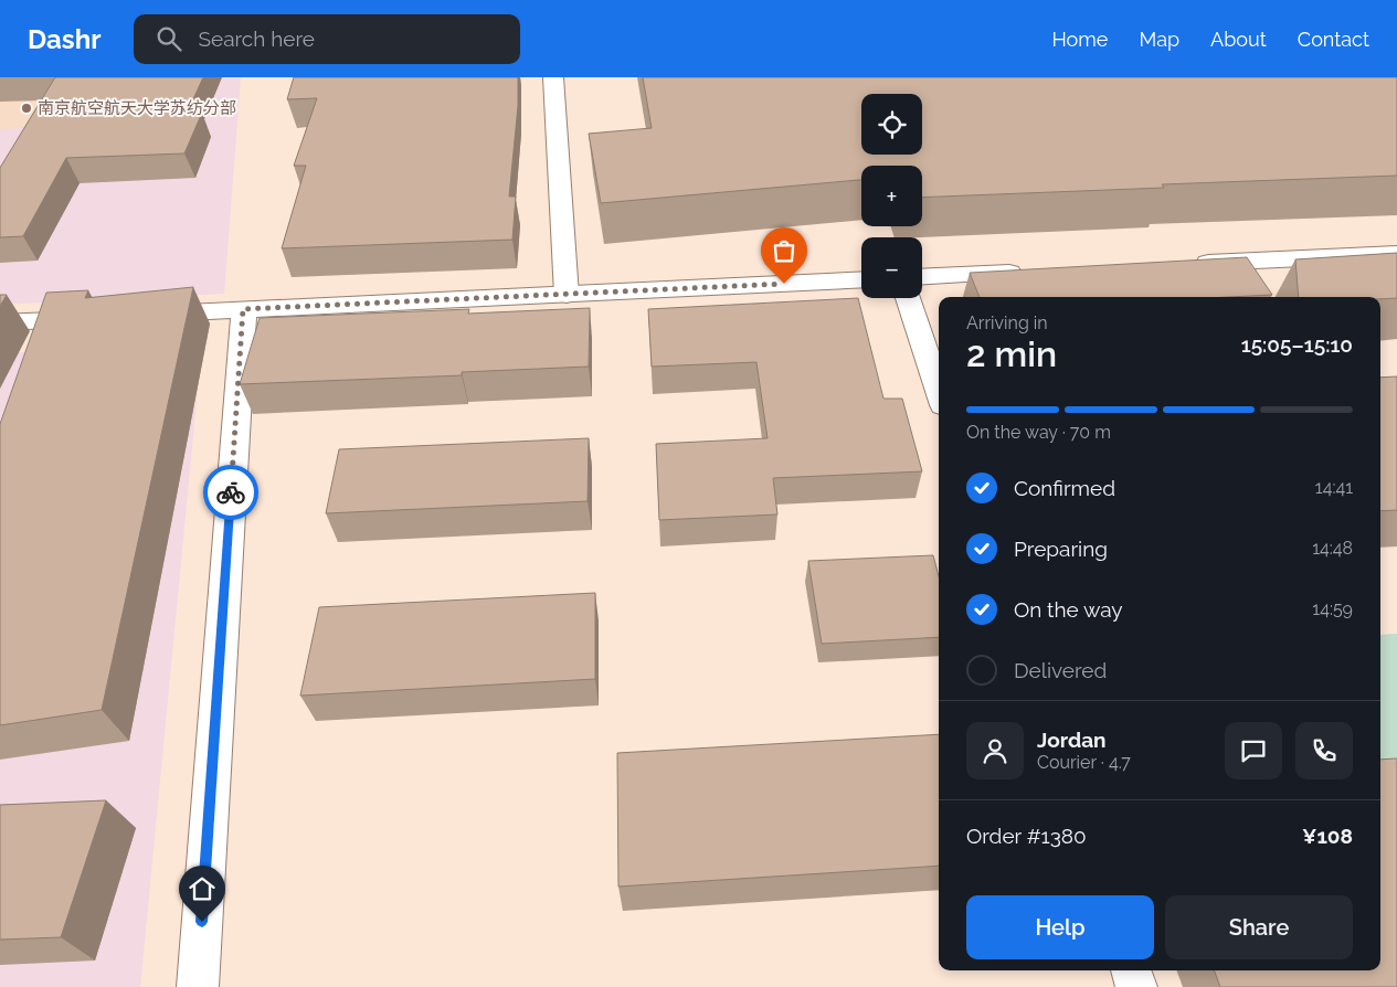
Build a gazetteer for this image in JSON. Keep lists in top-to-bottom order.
{
  "places": ["南京航空航天大学苏纺分部"],
  "page": {
    "header": "Dashr",
    "search": "Search here",
    "nav": [
      "Home",
      "Map",
      "About",
      "Contact"
    ],
    "map_buttons": ["+", "−"],
    "heading": ["2 min", "Arriving in", "15:05–15:10"],
    "panel": [
      "Jordan",
      "Courier · 4.7",
      "Order #1380",
      "¥108"
    ],
    "bar": "On the way · 70 m",
    "list": [
      ["Confirmed", "14:41"],
      ["Preparing", "14:48"],
      ["On the way", "14:59"],
      "Delivered"
    ],
    "buttons": ["Help", "Share"]
  }
}
